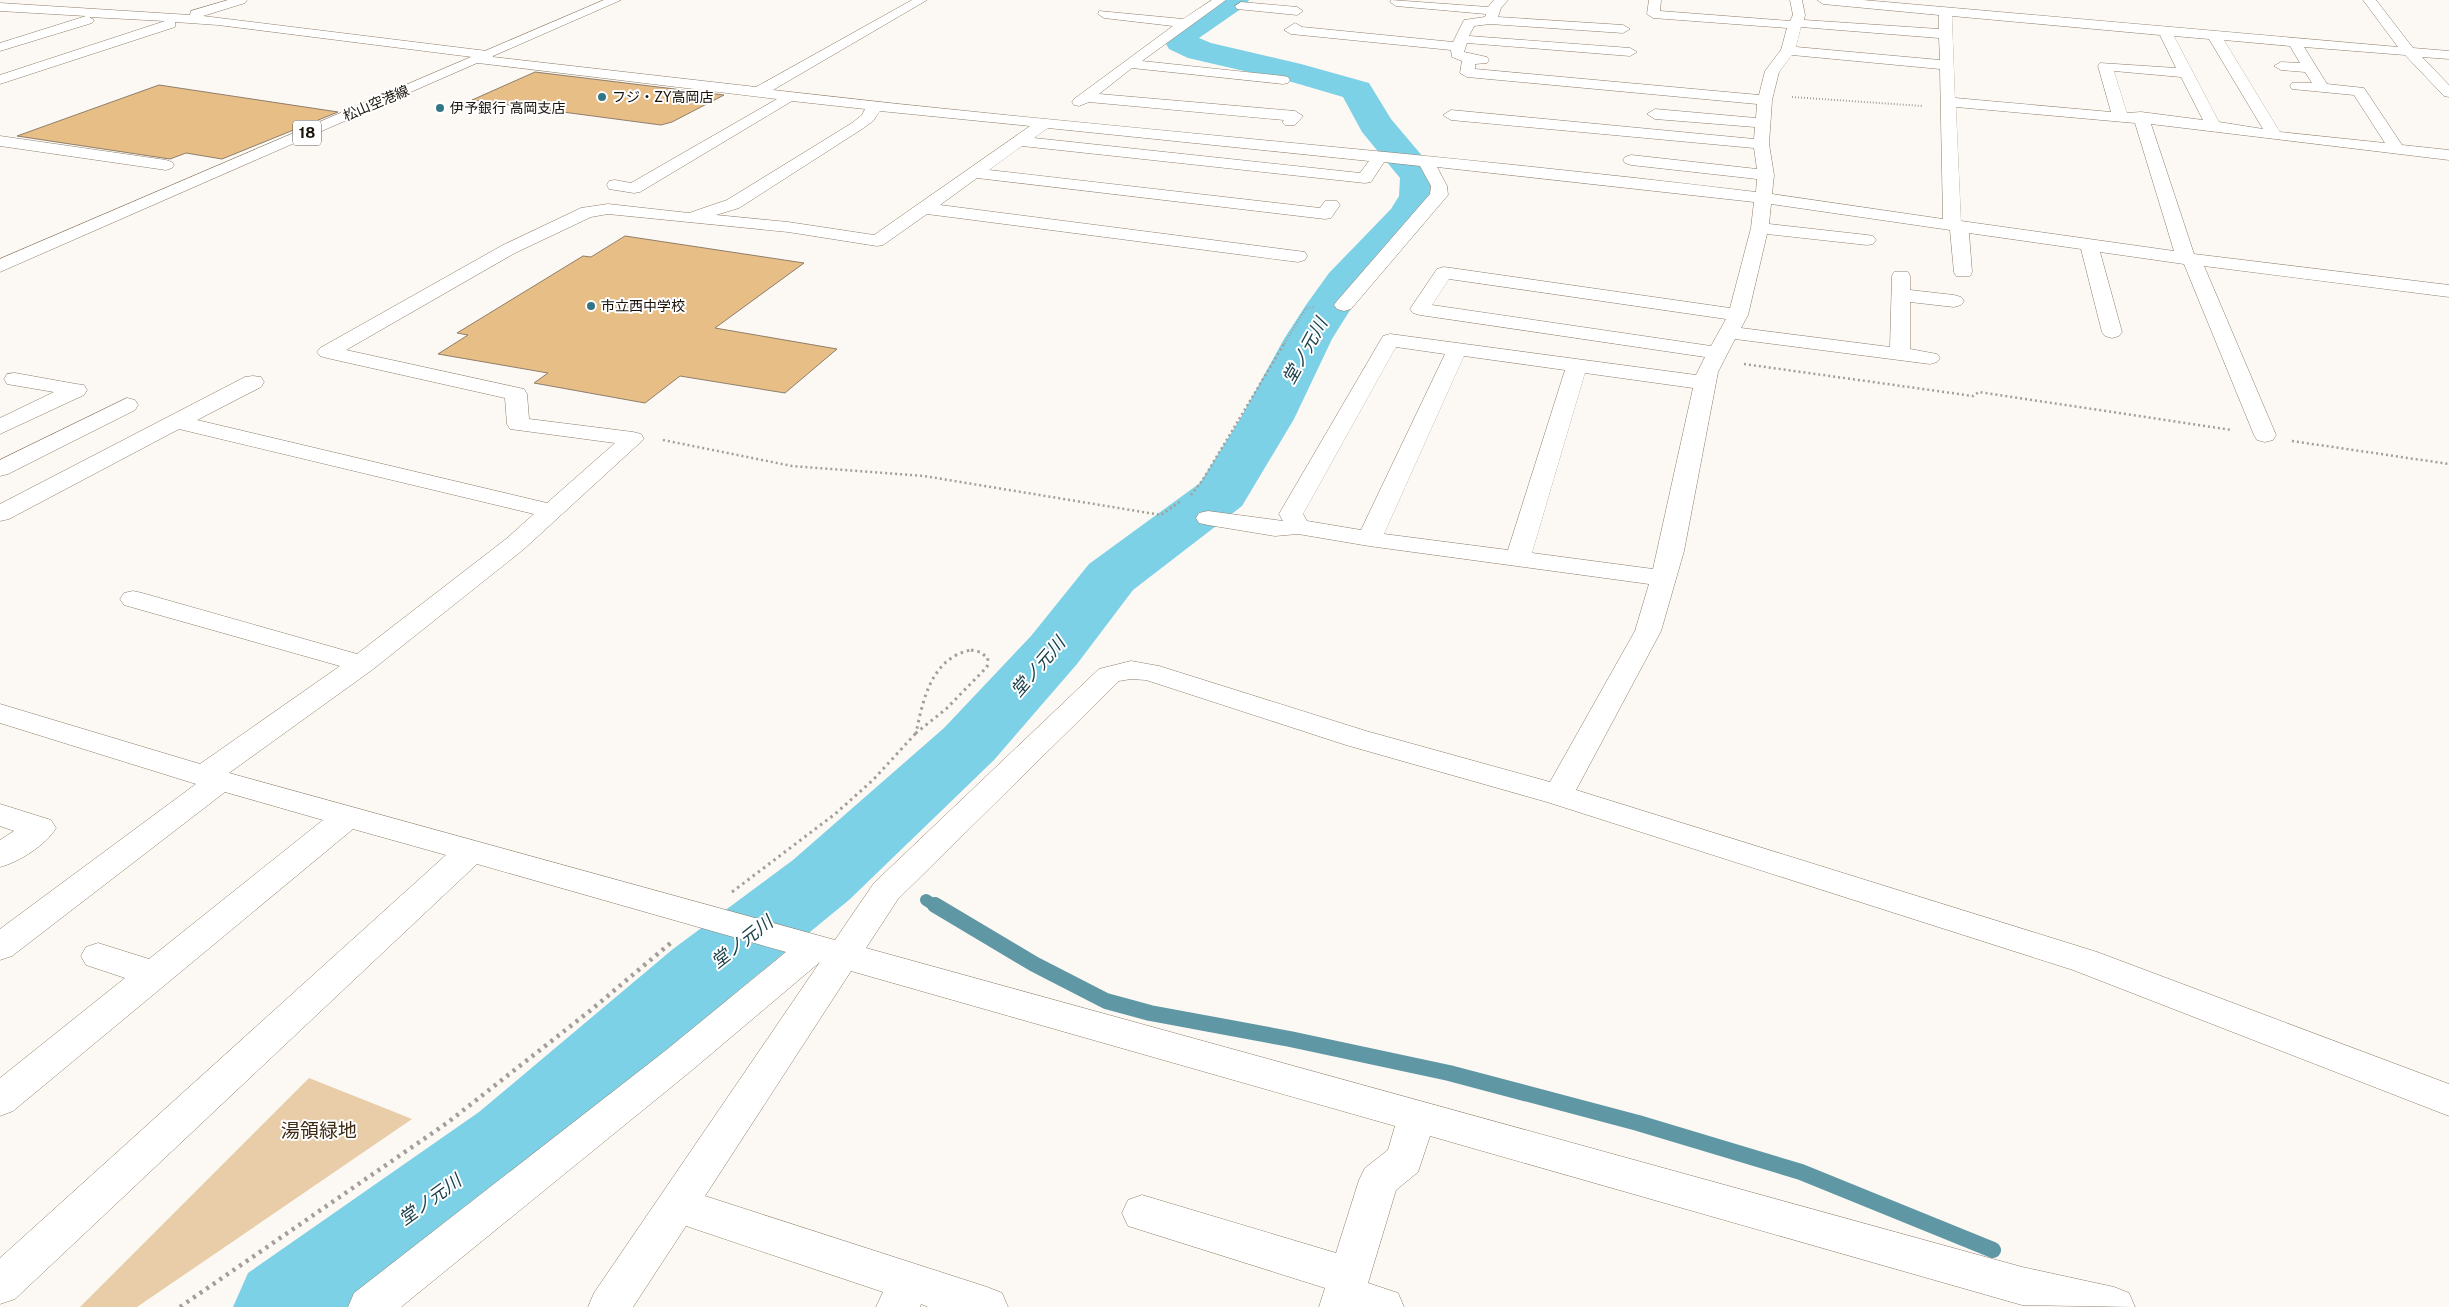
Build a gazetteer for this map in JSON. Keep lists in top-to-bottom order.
{
  "streets": {
    "street": ["松山空港線", "18"]
  },
  "water": ["堂ノ元川"],
  "parks": ["湯領緑地"],
  "places": ["フジ・ZY高岡店", "伊予銀行 高岡支店", "市立西中学校"]
}
